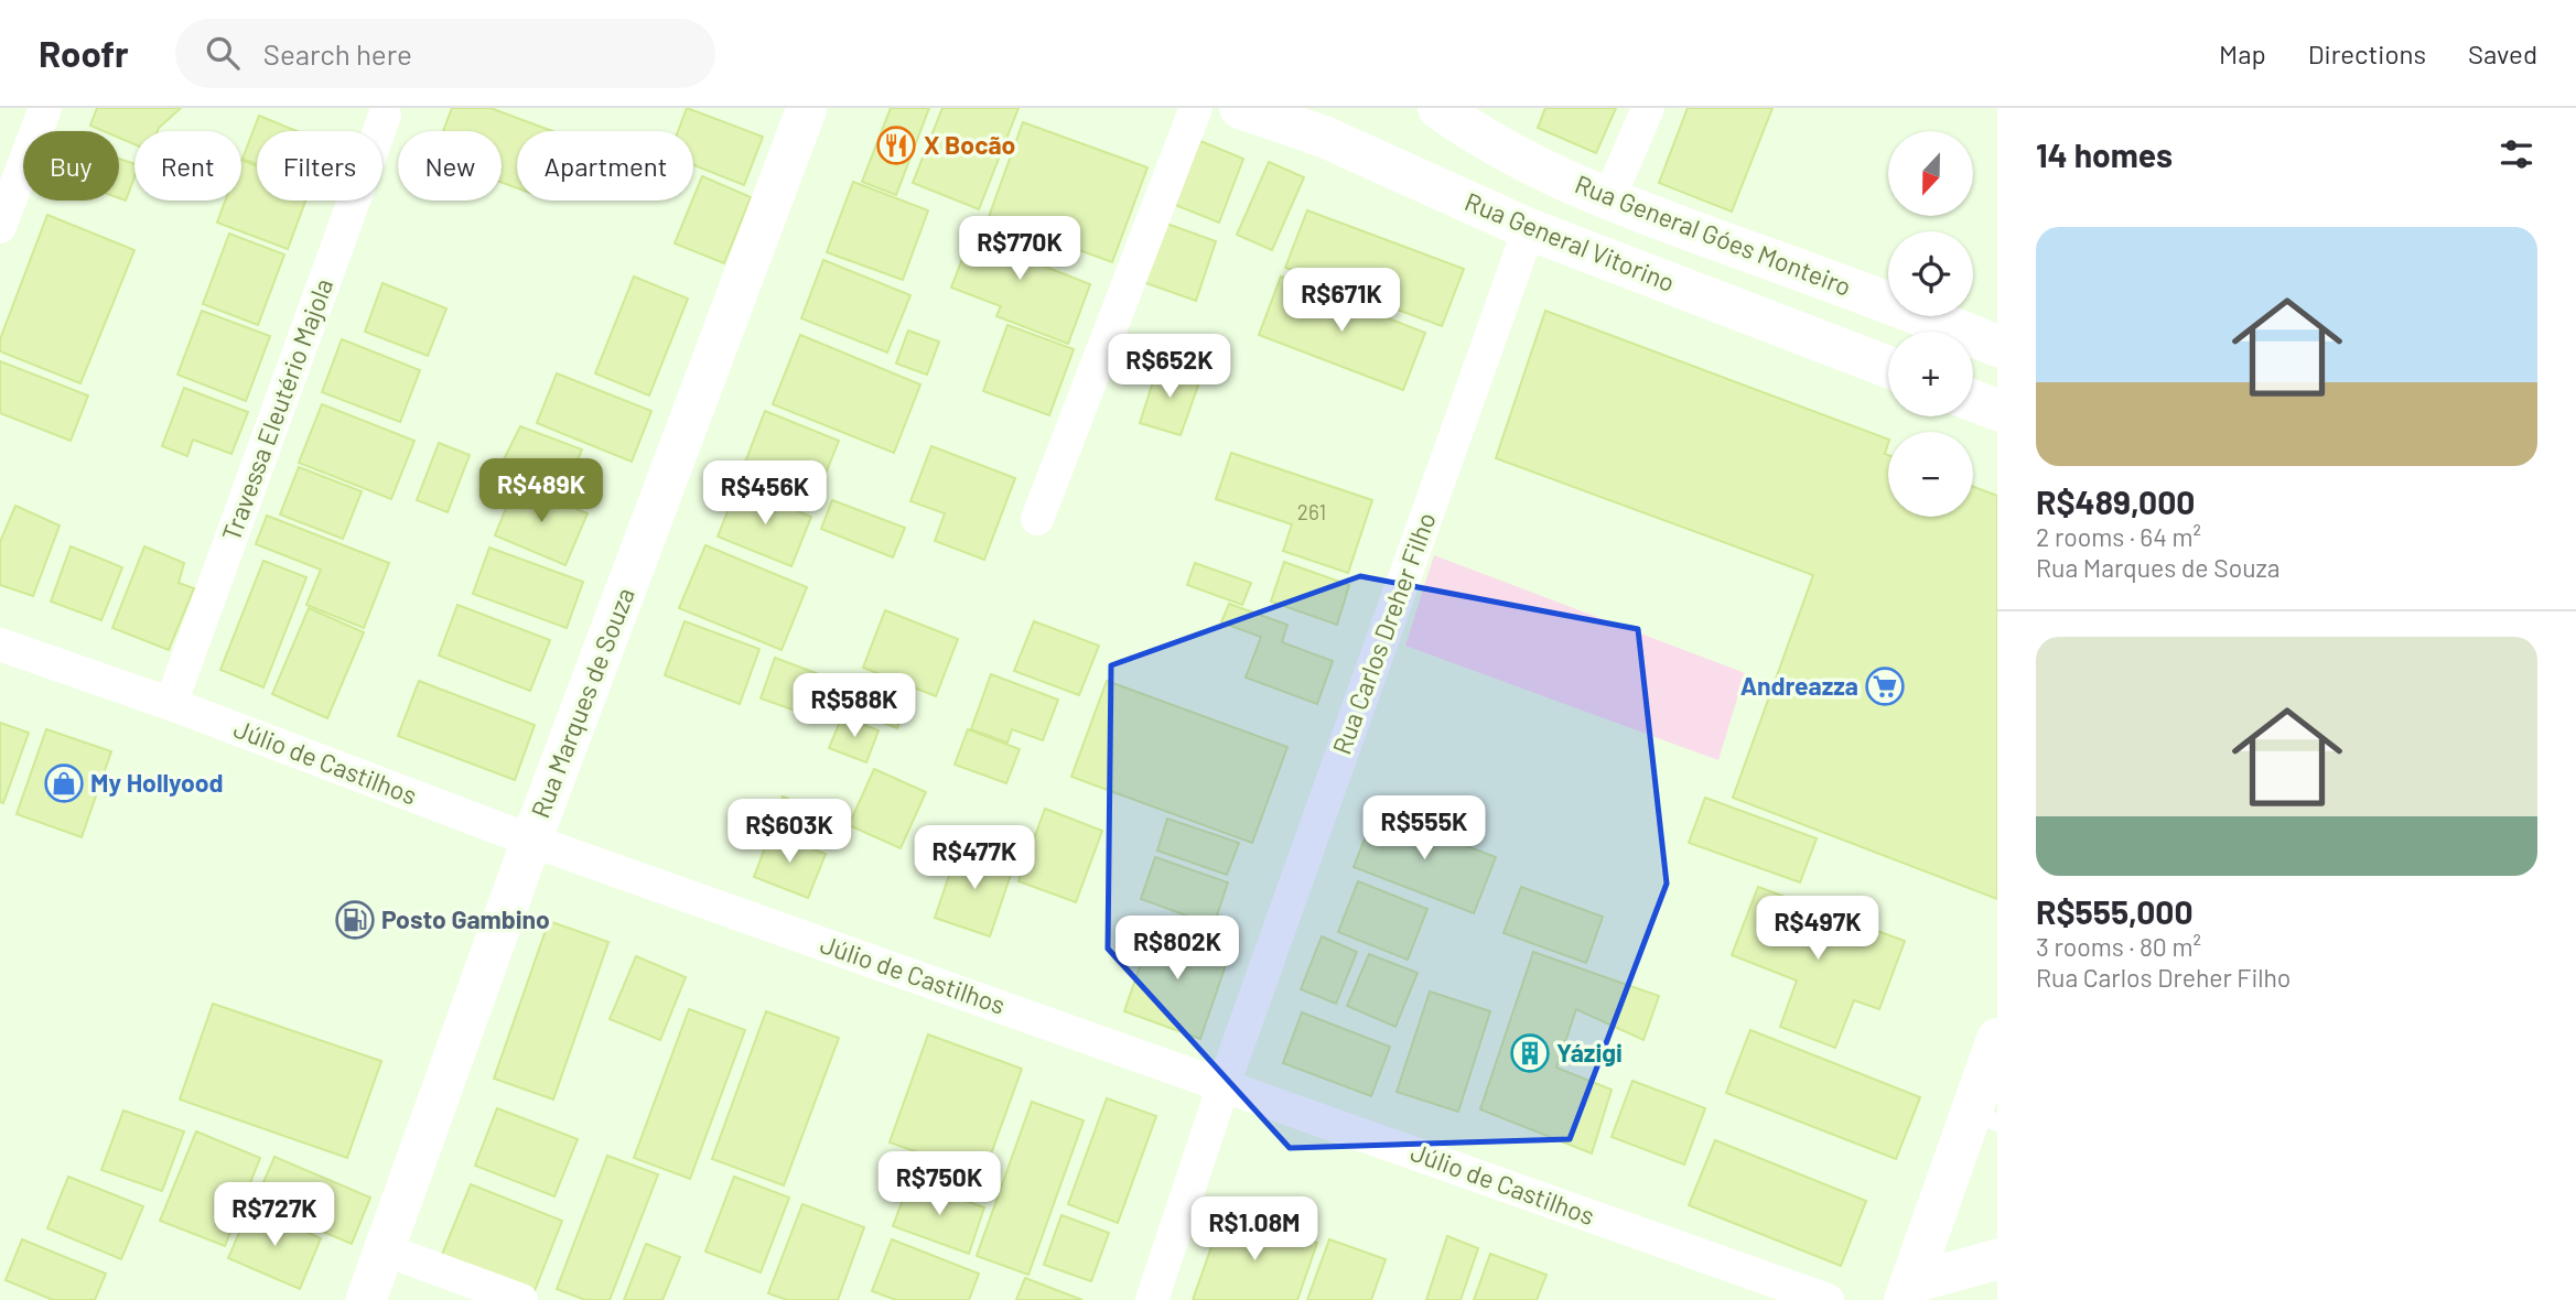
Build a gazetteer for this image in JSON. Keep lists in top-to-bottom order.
{
  "streets": {
    "main road": ["Rua General Góes Monteiro", "Rua General Vitorino"],
    "street": [
      "Travessa Eleutério Majola",
      "Rua Carlos Dreher Filho",
      "Rua Marques de Souza",
      "Júlio de Castilhos"
    ]
  },
  "crossings": [
    ["Rua General Vitorino", "Rua Carlos Dreher Filho"],
    ["Travessa Eleutério Majola", "Júlio de Castilhos"],
    ["Rua Carlos Dreher Filho", "Júlio de Castilhos"],
    ["Rua Marques de Souza", "Júlio de Castilhos"]
  ],
  "places": {
    "restaurant": ["X Bocão"],
    "supermarket": ["Andreazza"],
    "shop": ["My Hollyood"],
    "fuel station": ["Posto Gambino"],
    "building": ["Yázigi"]
  },
  "house_numbers": ["261"],
  "north": "bottom",
  "page": {
    "header": "Roofr",
    "search": "Search here",
    "nav": ["Map", "Directions", "Saved"],
    "heading": "14 homes",
    "map_buttons": ["+", "−"],
    "chip": [
      "Buy",
      "Rent",
      "Filters",
      "New",
      "Apartment"
    ],
    "list": [
      {
        "name": "R$489,000",
        "note": "2 rooms · 64 m² · Rua Marques de Souza"
      },
      {
        "name": "R$555,000",
        "note": "3 rooms · 80 m² · Rua Carlos Dreher Filho"
      }
    ],
    "price": [
      "R$770K",
      "R$671K",
      "R$652K",
      "R$489K",
      "R$456K",
      "R$588K",
      "R$555K",
      "R$603K",
      "R$477K",
      "R$497K",
      "R$802K",
      "R$750K",
      "R$727K",
      "R$1.08M"
    ]
  }
}
